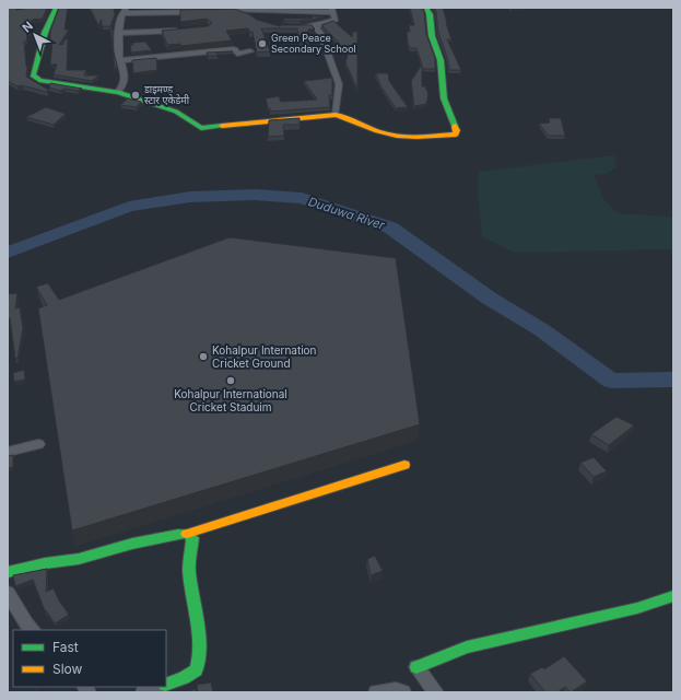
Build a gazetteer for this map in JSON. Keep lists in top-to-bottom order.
{
  "water": ["Duduwa River"],
  "places": [
    "Green Peace Secondary School",
    "डाइमण्ड स्टार एकेडेमी",
    "Kohalpur Internation Cricket Ground",
    "Kohalpur International Cricket Staduim"
  ],
  "legend": ["Fast", "Slow"],
  "north": "top left"
}
